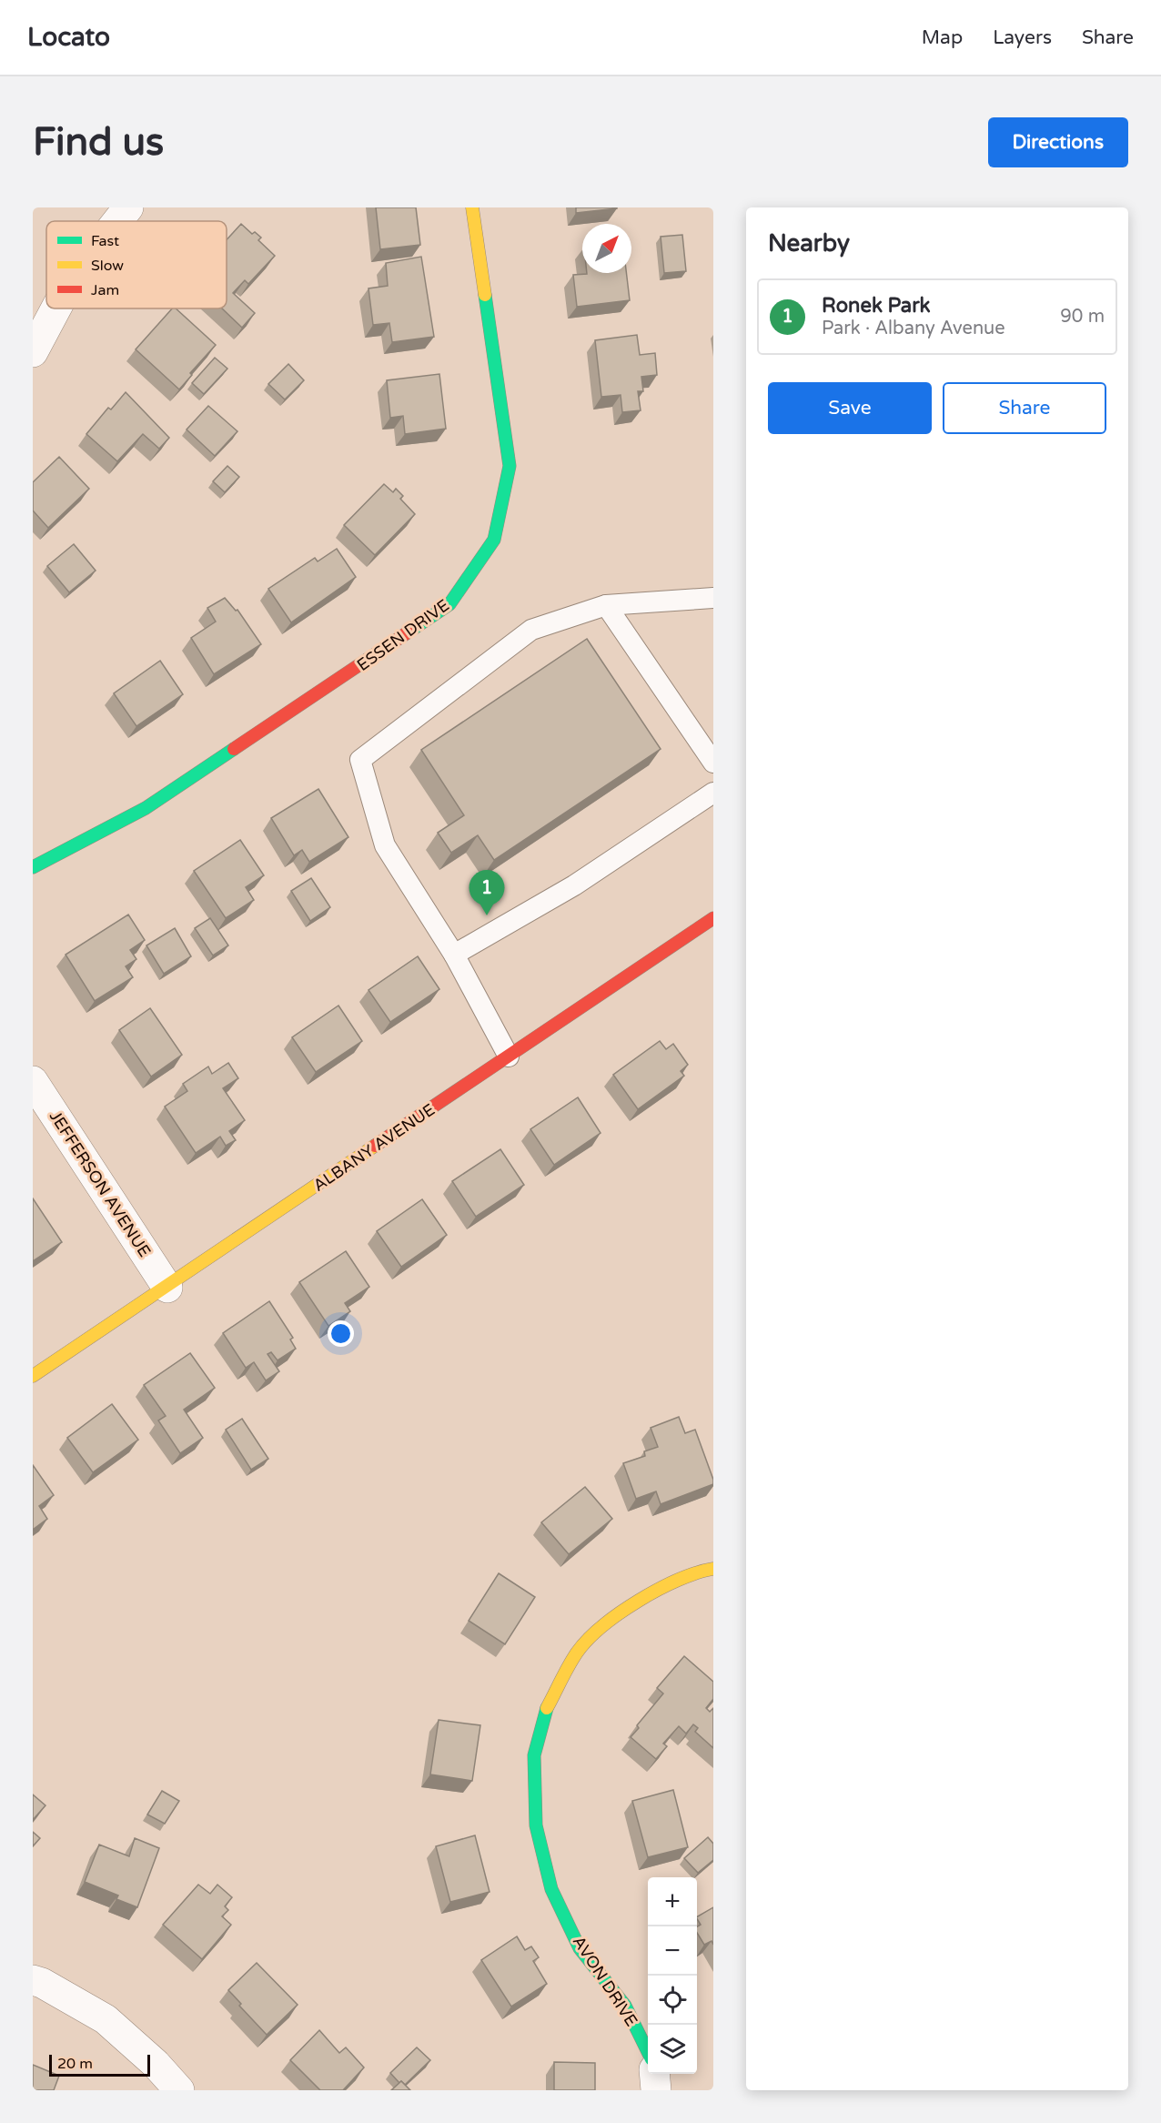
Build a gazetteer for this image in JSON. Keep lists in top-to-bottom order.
{
  "streets": {
    "street": [
      "ESSEN DRIVE",
      "ALBANY AVENUE",
      "JEFFERSON AVENUE",
      "AVON DRIVE"
    ]
  },
  "crossings": [
    ["ALBANY AVENUE", "JEFFERSON AVENUE"]
  ],
  "legend": ["Fast", "Slow", "Jam"],
  "scale_bar": "20 m",
  "north": "top right",
  "page": {
    "header": "Locato",
    "nav": ["Map", "Layers", "Share"],
    "buttons": [
      "Directions",
      ["Save", "Share"]
    ],
    "title": "Find us",
    "heading": "Nearby",
    "list": [
      {
        "mark": "1",
        "name": "Ronek Park",
        "note": "Park · Albany Avenue",
        "value": "90 m"
      }
    ],
    "pins": "1",
    "map_buttons": ["+", "−"],
    "scale": "20 m"
  }
}
